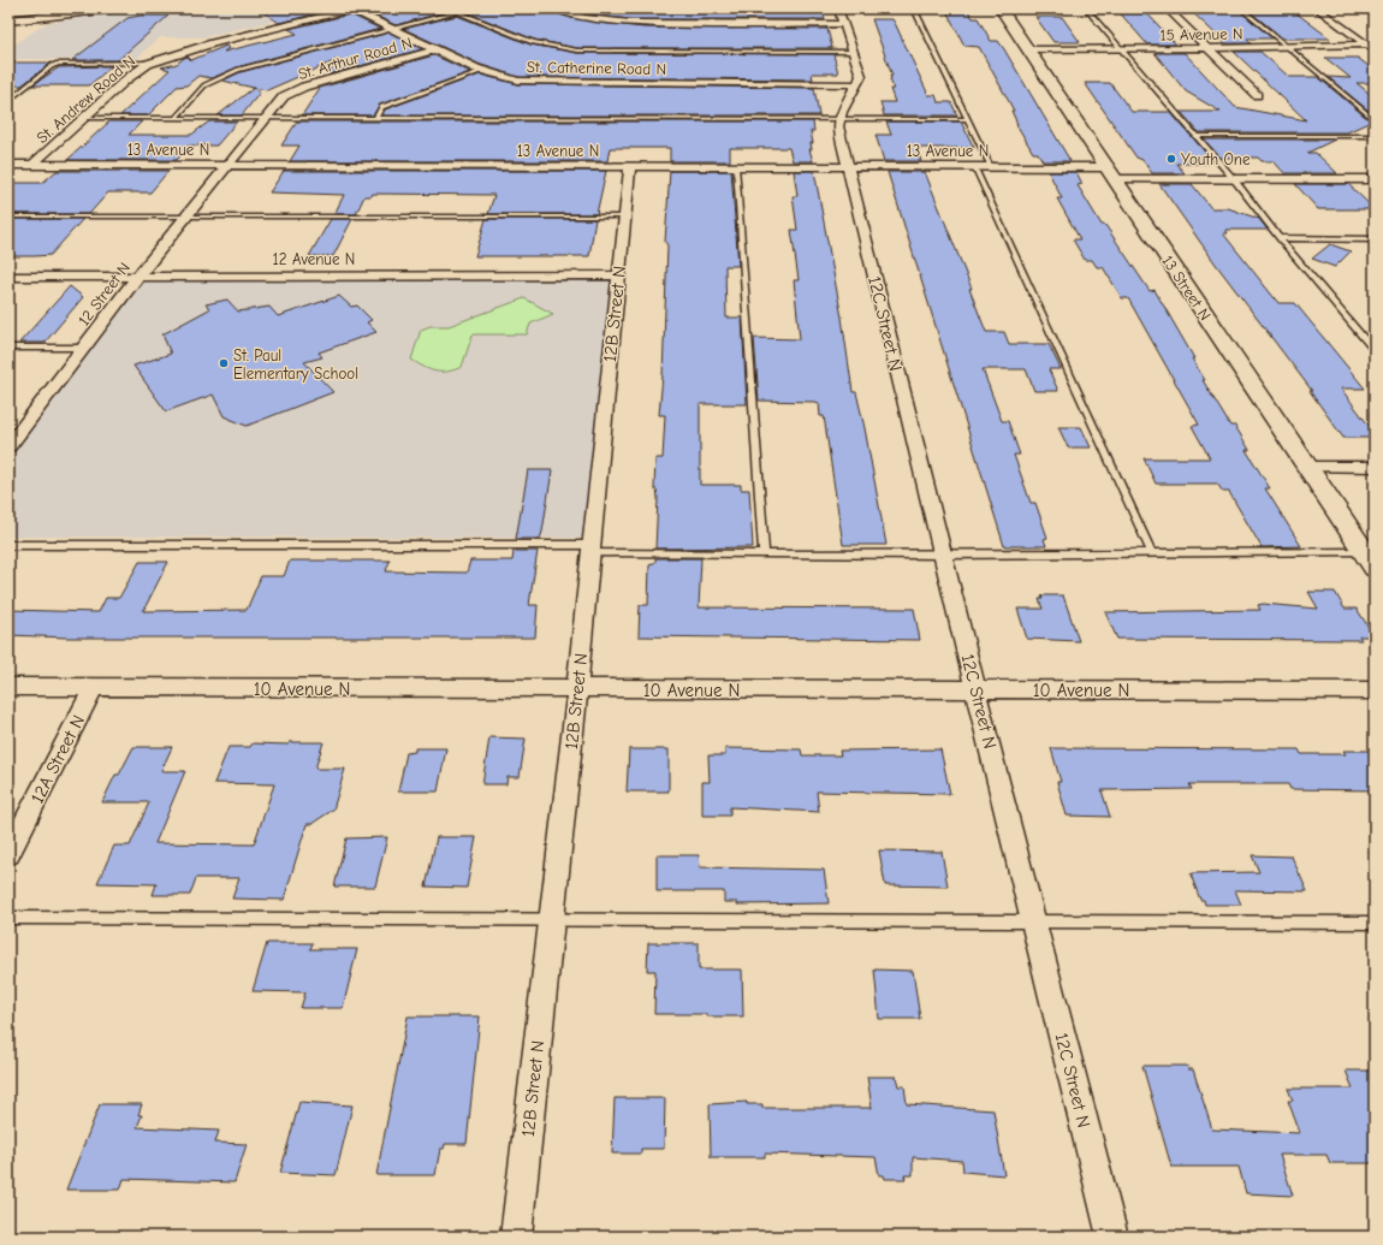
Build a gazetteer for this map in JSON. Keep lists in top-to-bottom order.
{
  "streets": {
    "street": [
      "15 Avenue N",
      "St. Arthur Road N",
      "St. Catherine Road N",
      "St. Andrew Road N",
      "13 Avenue N",
      "12 Avenue N",
      "13 Street N",
      "12 Street N",
      "12B Street N",
      "12C Street N",
      "10 Avenue N",
      "12A Street N"
    ]
  },
  "crossings": [
    ["15 Avenue N", "13 Street N"],
    ["St. Arthur Road N", "St. Catherine Road N"],
    ["St. Arthur Road N", "13 Avenue N"],
    ["St. Arthur Road N", "12 Street N"],
    ["St. Catherine Road N", "St. Andrew Road N"],
    ["St. Andrew Road N", "13 Avenue N"],
    ["13 Avenue N", "13 Street N"],
    ["13 Avenue N", "12 Street N"],
    ["13 Avenue N", "12B Street N"],
    ["13 Avenue N", "12C Street N"],
    ["12 Avenue N", "12 Street N"],
    ["12 Avenue N", "12B Street N"],
    ["12B Street N", "10 Avenue N"],
    ["12C Street N", "10 Avenue N"],
    ["10 Avenue N", "12A Street N"]
  ],
  "places": ["Youth One", "St. Paul Elementary School"]
}
